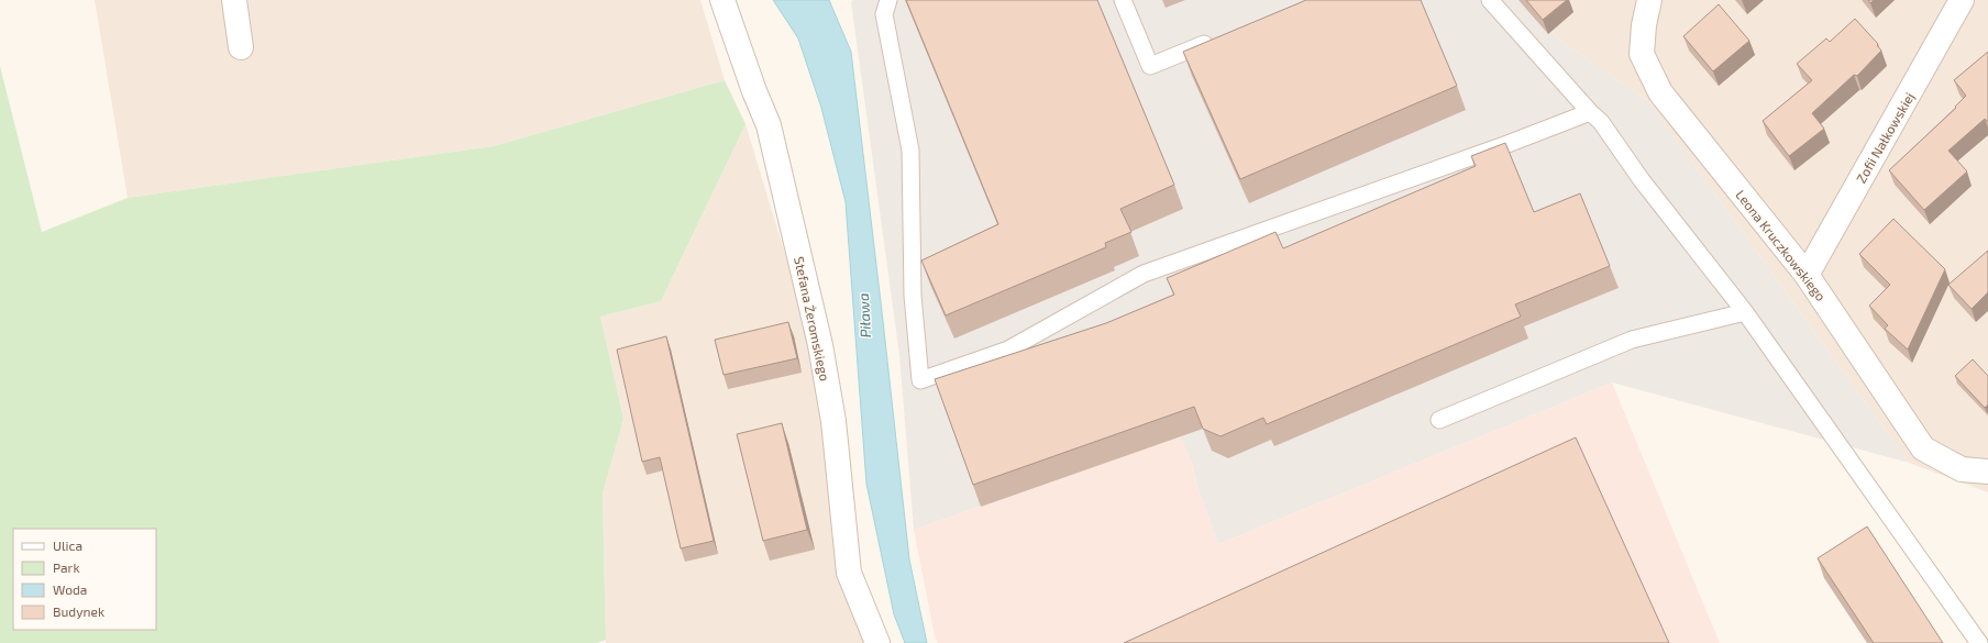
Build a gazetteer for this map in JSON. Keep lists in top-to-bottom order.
{
  "streets": {
    "street": ["Zofii Nałkowskiej", "Leona Kruczkowskiego", "Stefana Żeromskiego"]
  },
  "crossings": [
    ["Zofii Nałkowskiej", "Leona Kruczkowskiego"]
  ],
  "water": ["Piława"],
  "legend": [
    "Ulica",
    "Park",
    "Woda",
    "Budynek"
  ]
}
